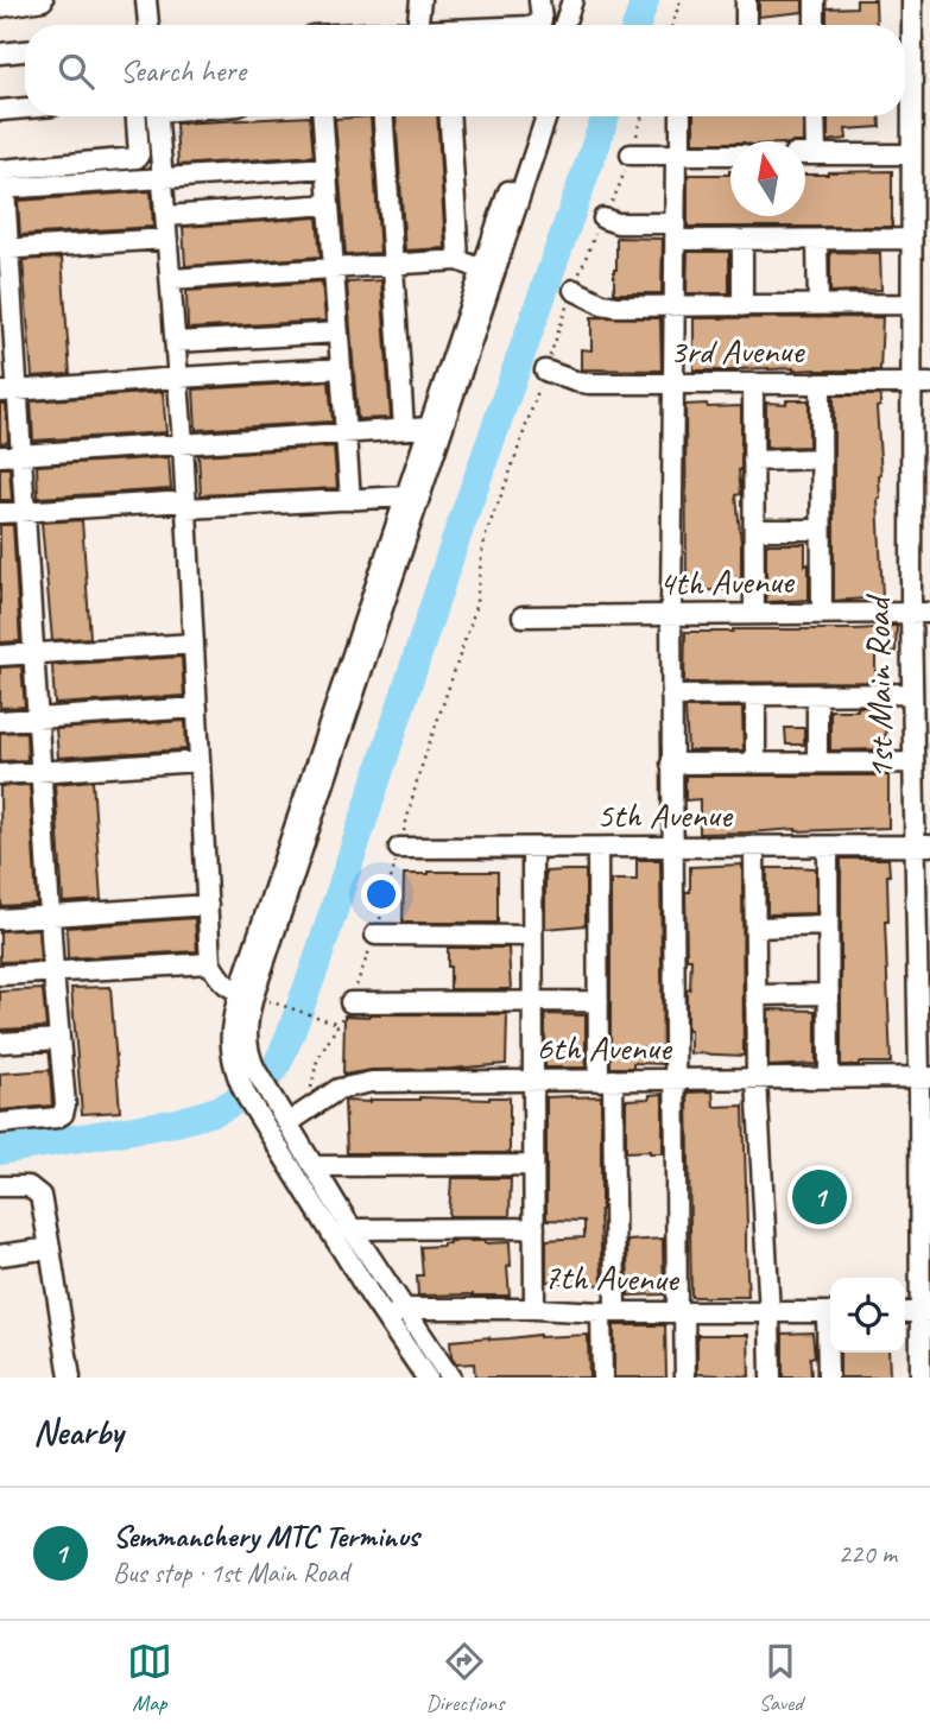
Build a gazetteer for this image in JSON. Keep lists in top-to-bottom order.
{
  "streets": {
    "street": [
      "3rd Avenue",
      "4th Avenue",
      "1st Main Road",
      "5th Avenue",
      "6th Avenue",
      "7th Avenue"
    ]
  },
  "crossings": [
    ["3rd Avenue", "1st Main Road"],
    ["4th Avenue", "1st Main Road"],
    ["1st Main Road", "5th Avenue"],
    ["1st Main Road", "6th Avenue"]
  ],
  "north": "top",
  "page": {
    "search": "Search here",
    "pins": "1",
    "heading": "Nearby",
    "list": [
      {
        "mark": "1",
        "name": "Semmanchery MTC Terminus",
        "note": "Bus stop · 1st Main Road",
        "value": "220 m"
      }
    ],
    "nav": ["Map", "Directions", "Saved"]
  }
}
